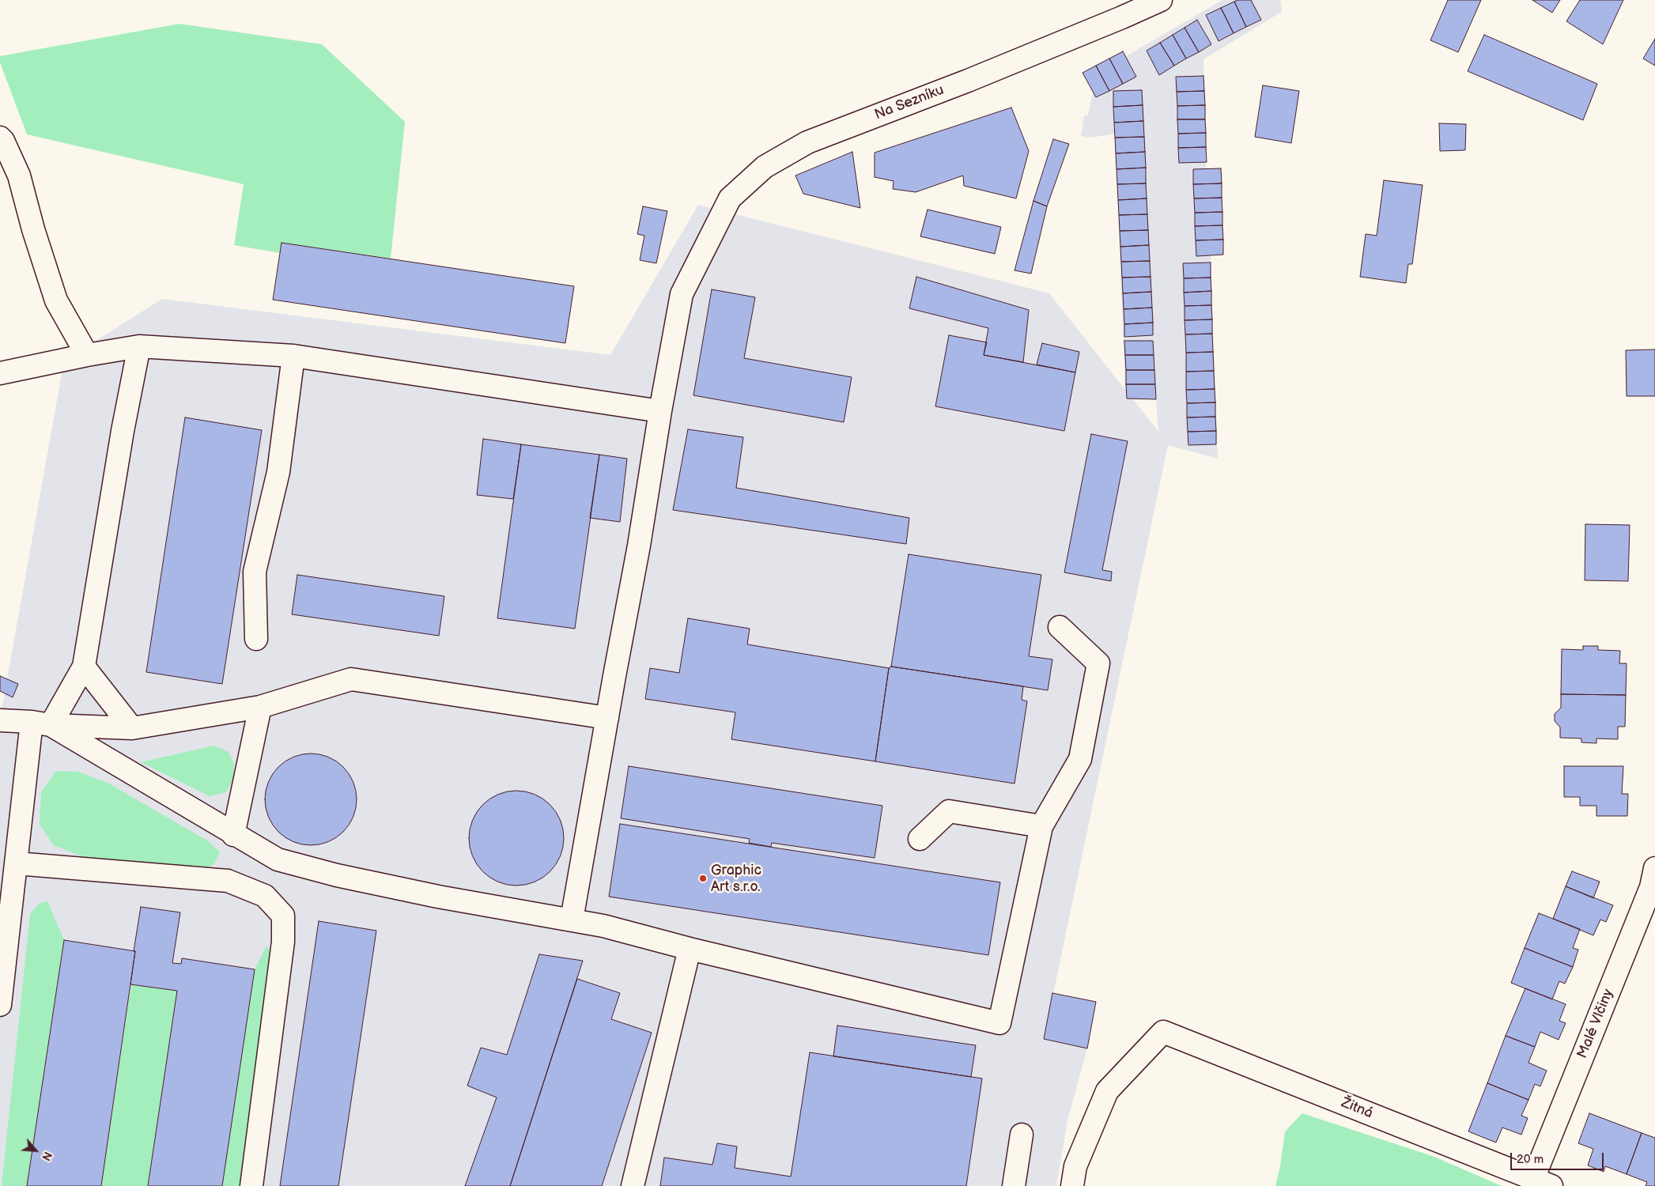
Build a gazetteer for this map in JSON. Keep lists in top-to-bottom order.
{
  "streets": {
    "street": ["Na Sezníku", "Malé Vlčiny", "Žitná"]
  },
  "crossings": [
    ["Malé Vlčiny", "Žitná"]
  ],
  "places": ["Graphic Art s.r.o."],
  "scale_bar": "20 m",
  "north": "bottom right"
}
